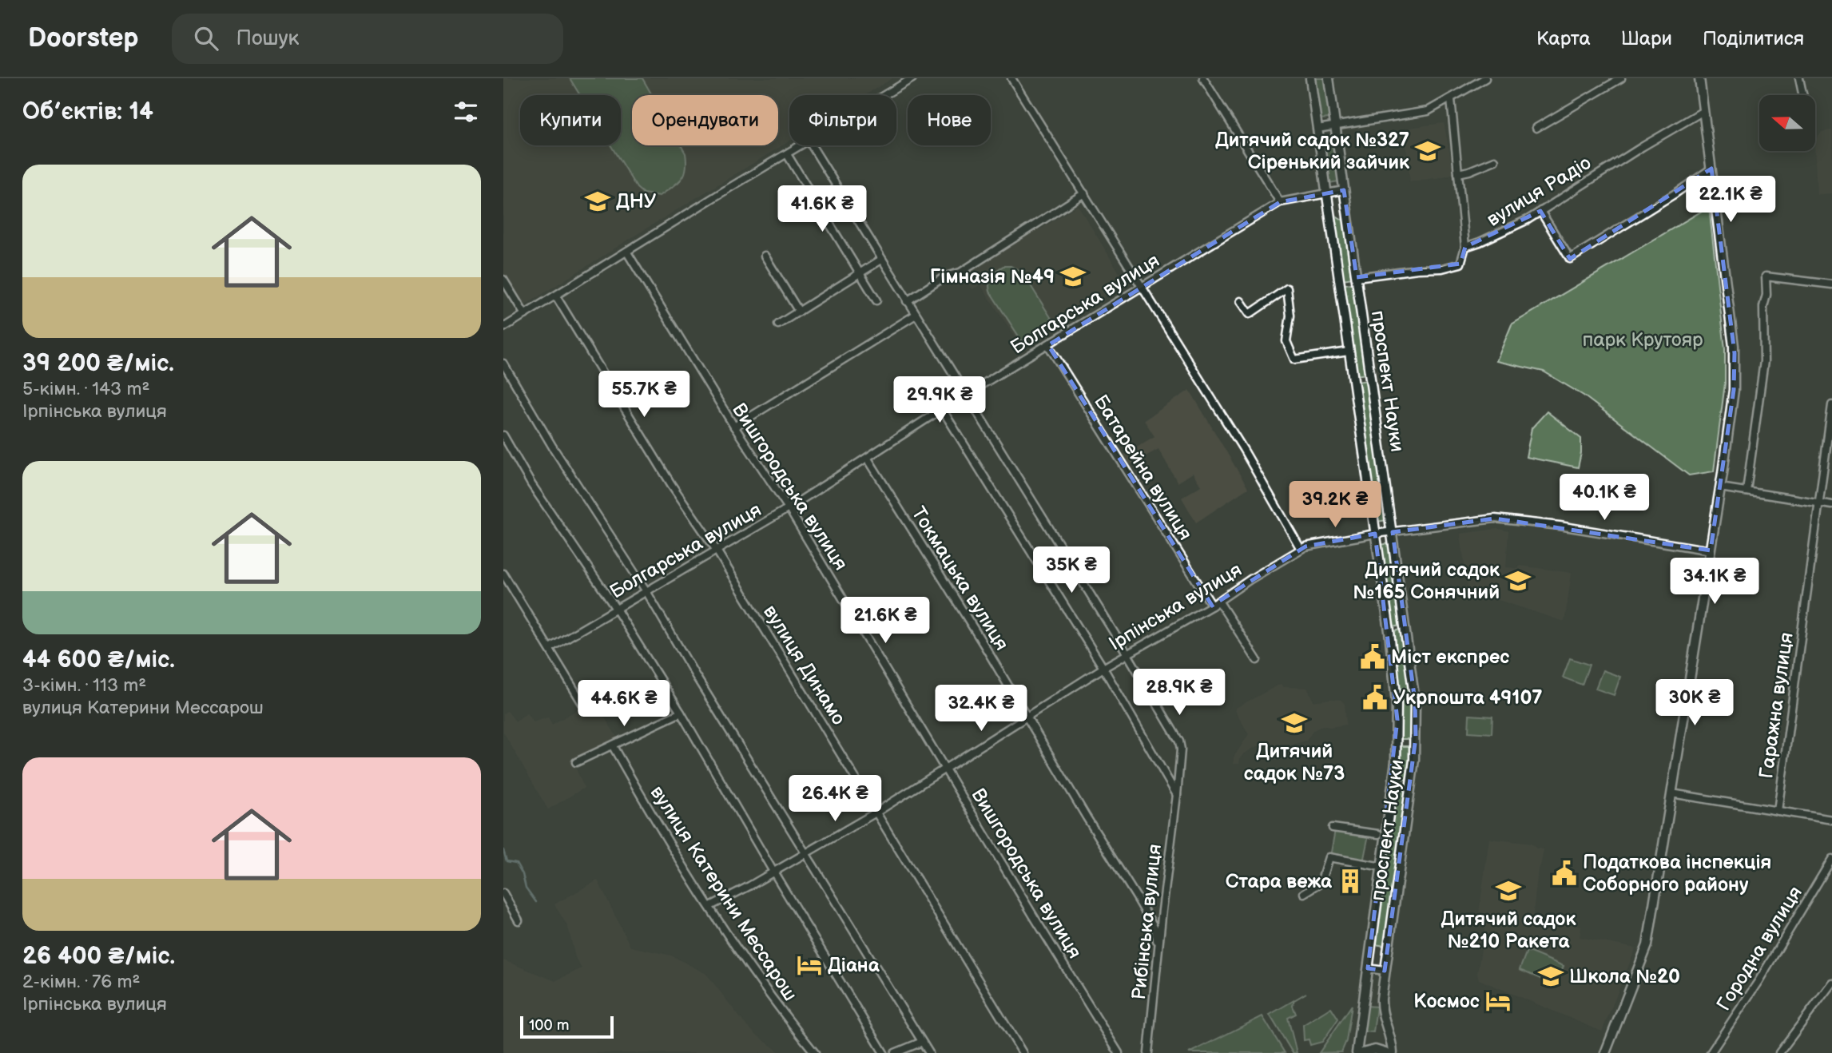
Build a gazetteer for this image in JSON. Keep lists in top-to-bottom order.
{
  "streets": {
    "main road": ["проспект Науки"],
    "street": [
      "вулиця Радіо",
      "Болгарська вулиця",
      "Батарейна вулиця",
      "Вишгородська вулиця",
      "Токмацька вулиця",
      "Ірпінська вулиця",
      "вулиця Динамо",
      "Гаражна вулиця",
      "вулиця Катерини Мессарош",
      "Рибінська вулиця",
      "Городна вулиця"
    ]
  },
  "crossings": [
    ["Болгарська вулиця", "проспект Науки"],
    ["Болгарська вулиця", "Батарейна вулиця"],
    ["Болгарська вулиця", "Вишгородська вулиця"],
    ["Болгарська вулиця", "Токмацька вулиця"],
    ["Болгарська вулиця", "вулиця Динамо"],
    ["Болгарська вулиця", "Рибінська вулиця"],
    ["проспект Науки", "Ірпінська вулиця"],
    ["Батарейна вулиця", "Ірпінська вулиця"],
    ["Вишгородська вулиця", "Ірпінська вулиця"],
    ["Токмацька вулиця", "Ірпінська вулиця"],
    ["Токмацька вулиця", "Рибінська вулиця"],
    ["Ірпінська вулиця", "вулиця Динамо"],
    ["Ірпінська вулиця", "вулиця Катерини Мессарош"],
    ["Ірпінська вулиця", "Рибінська вулиця"]
  ],
  "parks": ["парк Крутояр"],
  "places": {
    "school or university": [
      "Дитячий садок №327 Сіренький зайчик",
      "ДНУ",
      "Гімназія №49",
      "Дитячий садок №165 Сонячний",
      "Дитячий садок №73",
      "Дитячий садок №210 Ракета",
      "Школа №20"
    ],
    "public building": ["Міст експрес", "Укрпошта 49107", "Податкова інспекція Соборного району"],
    "building": ["Стара вежа"],
    "hotel": ["Діана", "Космос"]
  },
  "scale_bar": "100 m",
  "north": "left",
  "page": {
    "header": "Doorstep",
    "search": "Пошук",
    "nav": ["Карта", "Шари", "Поділитися"],
    "heading": "Об’єктів: 14",
    "chip": [
      "Купити",
      "Орендувати",
      "Фільтри",
      "Нове"
    ],
    "list": [
      {
        "name": "39 200 ₴/міс.",
        "note": "5-кімн. · 143 m² · Ірпінська вулиця"
      },
      {
        "name": "44 600 ₴/міс.",
        "note": "3-кімн. · 113 m² · вулиця Катерини Мессарош"
      },
      {
        "name": "26 400 ₴/міс.",
        "note": "2-кімн. · 76 m² · Ірпінська вулиця"
      }
    ],
    "price": [
      "22.1K ₴",
      "41.6K ₴",
      "55.7K ₴",
      "29.9K ₴",
      "40.1K ₴",
      "39.2K ₴",
      "35K ₴",
      "34.1K ₴",
      "21.6K ₴",
      "28.9K ₴",
      "30K ₴",
      "44.6K ₴",
      "32.4K ₴",
      "26.4K ₴"
    ],
    "scale": "100 m"
  }
}
